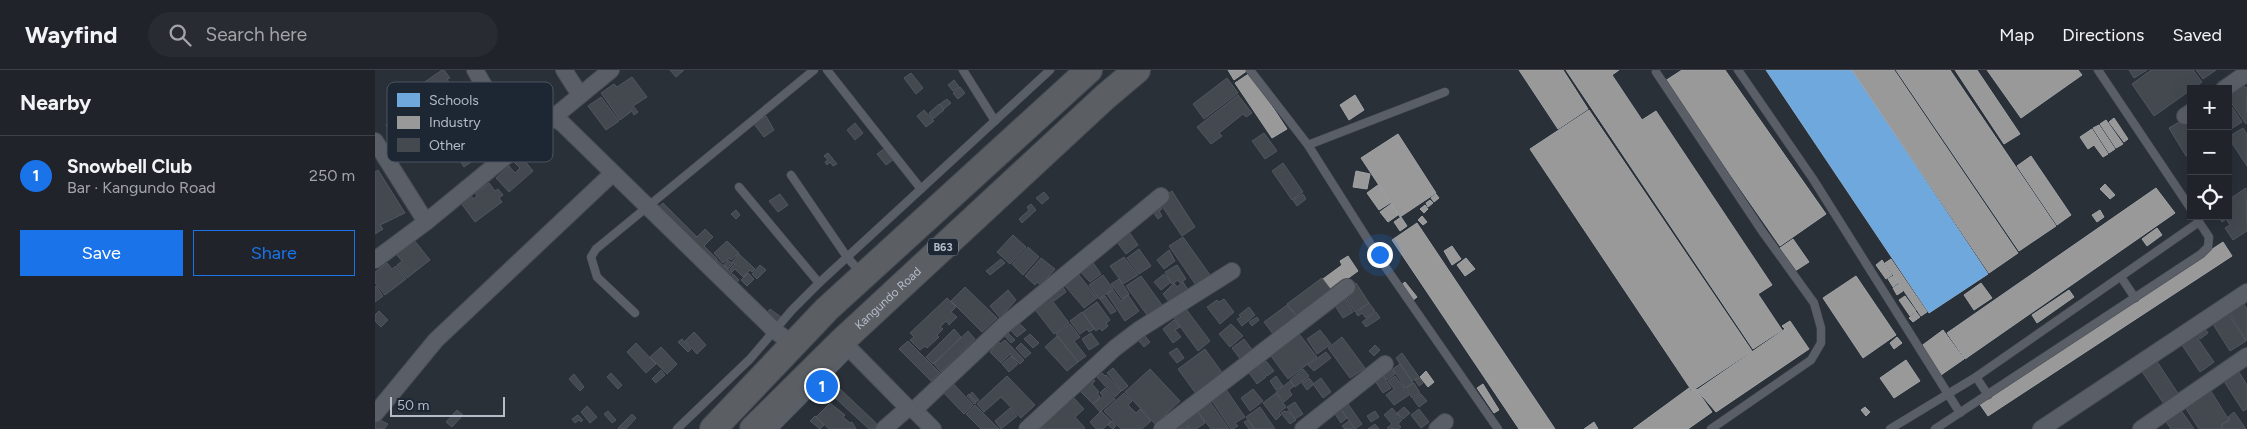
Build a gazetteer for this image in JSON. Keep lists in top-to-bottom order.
{
  "streets": {
    "highway": ["B63", "Kangundo Road"]
  },
  "legend": ["Schools", "Industry", "Other"],
  "scale_bar": "50 m",
  "page": {
    "header": "Wayfind",
    "search": "Search here",
    "nav": ["Map", "Directions", "Saved"],
    "heading": "Nearby",
    "map_buttons": ["+", "−"],
    "list": [
      {
        "mark": "1",
        "name": "Snowbell Club",
        "note": "Bar · Kangundo Road",
        "value": "250 m"
      }
    ],
    "buttons": ["Save", "Share"],
    "pins": "1",
    "scale": "50 m"
  }
}
